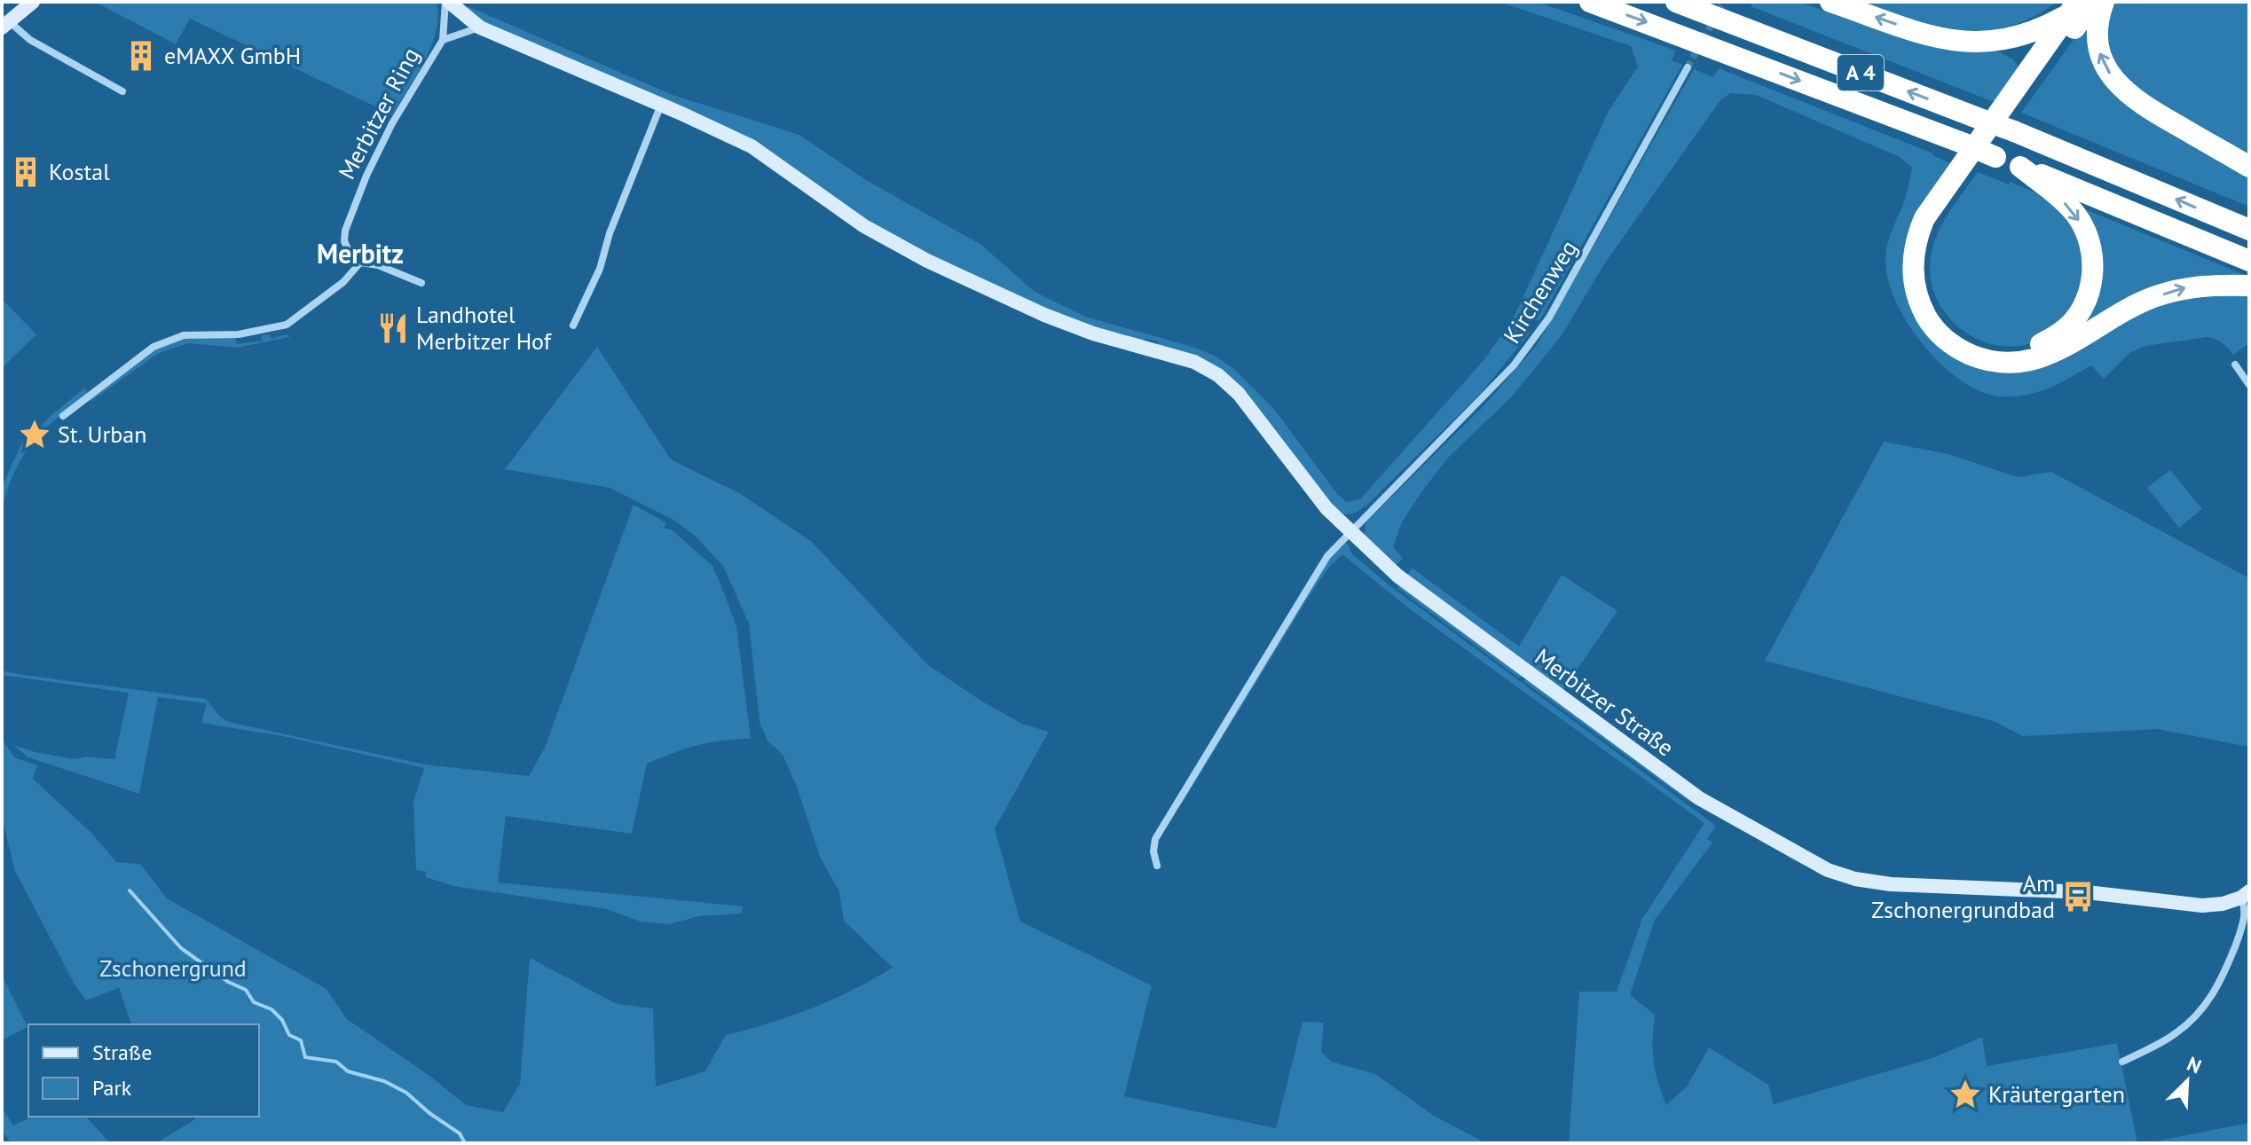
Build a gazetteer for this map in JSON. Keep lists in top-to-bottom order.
{
  "streets": {
    "highway": ["A 4"],
    "street": ["Merbitzer Ring", "Kirchenweg", "Merbitzer Straße"]
  },
  "crossings": [
    ["Merbitzer Ring", "Merbitzer Straße"],
    ["Kirchenweg", "Merbitzer Straße"]
  ],
  "districts": ["Merbitz"],
  "parks": ["Zschonergrund"],
  "places": {
    "building": ["eMAXX GmbH", "Kostal"],
    "restaurant": ["Landhotel Merbitzer Hof"],
    "place": ["St. Urban", "Kräutergarten"],
    "bus stop": ["Am Zschonergrundbad"]
  },
  "legend": ["Straße", "Park"],
  "north": "top right"
}
